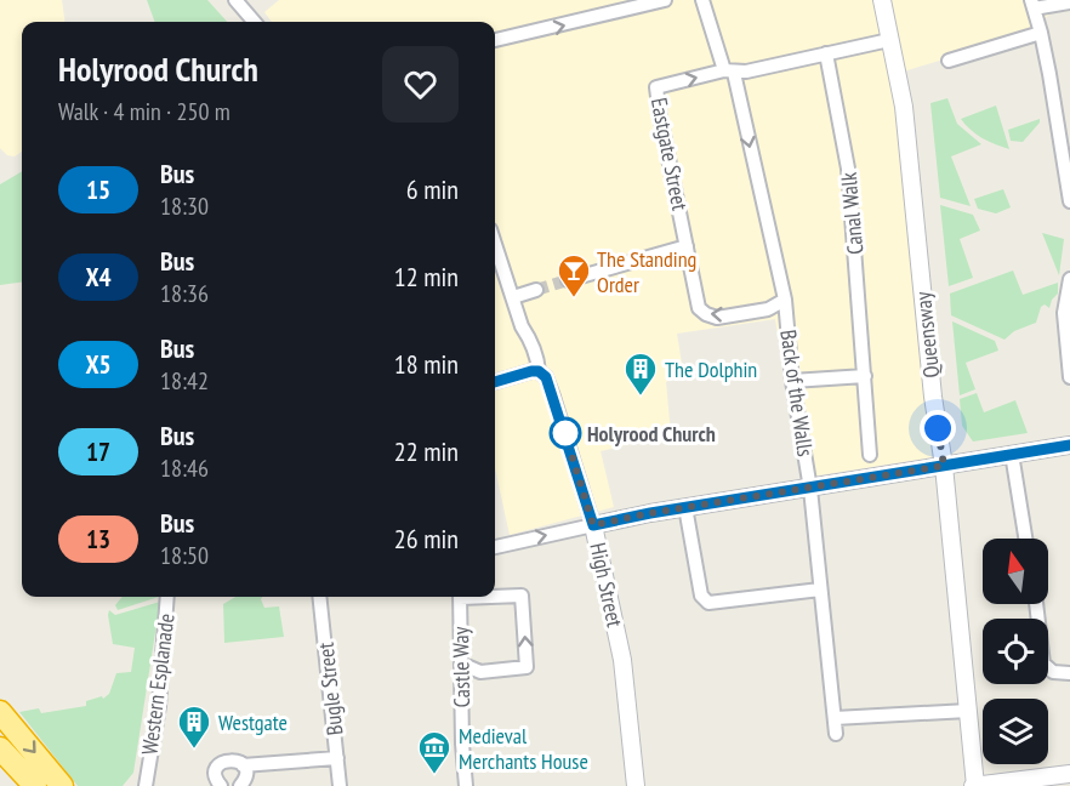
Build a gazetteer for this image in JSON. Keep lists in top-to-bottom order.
{
  "streets": {
    "street": [
      "Eastgate Street",
      "Canal Walk",
      "Queensway",
      "Back of the Walls",
      "High Street",
      "Castle Way",
      "Western Esplanade",
      "Bugle Street"
    ]
  },
  "crossings": [
    ["Eastgate Street", "Back of the Walls"]
  ],
  "places": {
    "bar": ["The Standing Order"],
    "building": ["The Dolphin", "Westgate"],
    "other": ["Holyrood Church"],
    "museum": ["Medieval Merchants House"]
  },
  "lines": ["bus line 15"],
  "north": "top",
  "page": {
    "heading": ["Holyrood Church", "Walk · 4 min · 250 m"],
    "list": [
      {
        "mark": "15",
        "name": "Bus",
        "note": "18:30",
        "value": "6 min"
      },
      {
        "mark": "X4",
        "name": "Bus",
        "note": "18:36",
        "value": "12 min"
      },
      {
        "mark": "X5",
        "name": "Bus",
        "note": "18:42",
        "value": "18 min"
      },
      {
        "mark": "17",
        "name": "Bus",
        "note": "18:46",
        "value": "22 min"
      },
      {
        "mark": "13",
        "name": "Bus",
        "note": "18:50",
        "value": "26 min"
      }
    ]
  }
}
